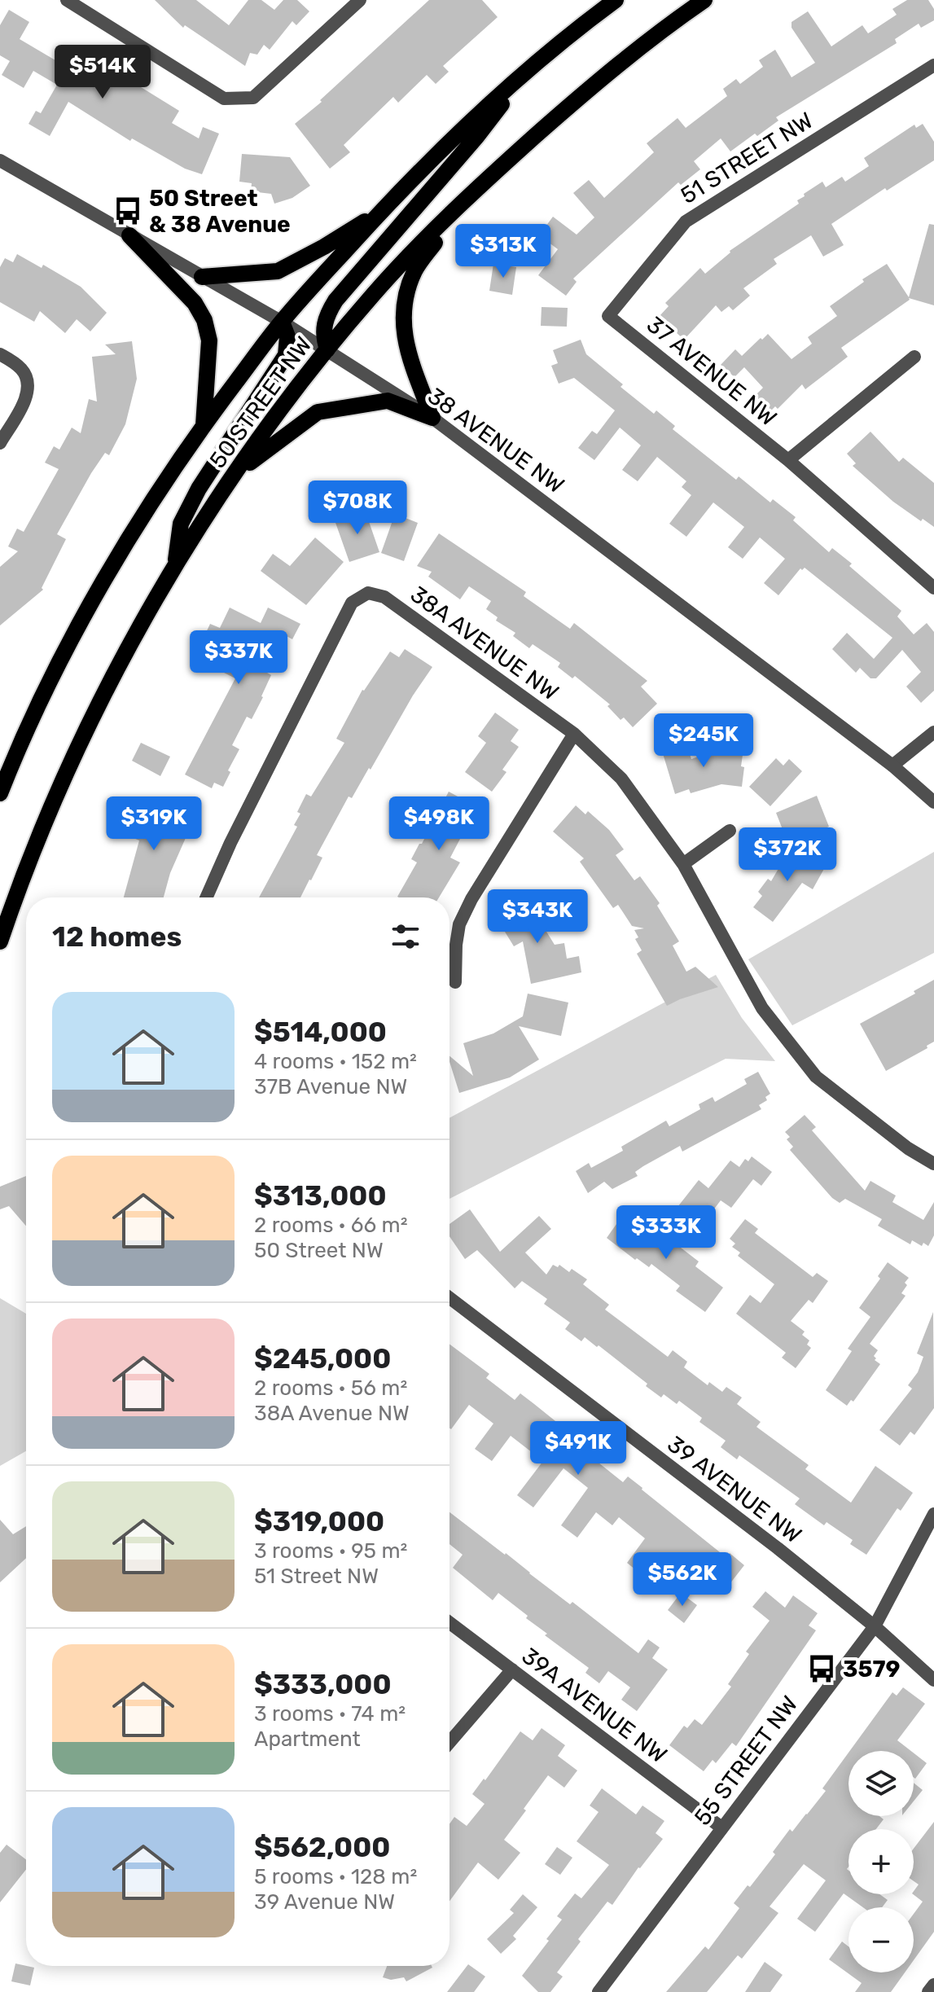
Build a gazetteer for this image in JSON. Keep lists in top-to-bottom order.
{
  "streets": {
    "main road": ["50 STREET NW"],
    "street": [
      "51 STREET NW",
      "37 AVENUE NW",
      "38 AVENUE NW",
      "38A AVENUE NW",
      "39 AVENUE NW",
      "39A AVENUE NW",
      "55 STREET NW"
    ]
  },
  "crossings": [
    ["51 STREET NW", "37 AVENUE NW"],
    ["50 STREET NW", "38 AVENUE NW"],
    ["39 AVENUE NW", "55 STREET NW"],
    ["39A AVENUE NW", "55 STREET NW"]
  ],
  "places": {
    "bus stop": ["50 Street & 38 Avenue", "3579"]
  },
  "page": {
    "price": [
      "$514K",
      "$313K",
      "$708K",
      "$337K",
      "$245K",
      "$319K",
      "$498K",
      "$372K",
      "$343K",
      "$333K",
      "$491K",
      "$562K"
    ],
    "heading": "12 homes",
    "list": [
      {
        "name": "$514,000",
        "note": "4 rooms · 152 m² · 37B Avenue NW"
      },
      {
        "name": "$313,000",
        "note": "2 rooms · 66 m² · 50 Street NW"
      },
      {
        "name": "$245,000",
        "note": "2 rooms · 56 m² · 38A Avenue NW"
      },
      {
        "name": "$319,000",
        "note": "3 rooms · 95 m² · 51 Street NW"
      },
      {
        "name": "$333,000",
        "note": "3 rooms · 74 m² · Apartment"
      },
      {
        "name": "$562,000",
        "note": "5 rooms · 128 m² · 39 Avenue NW"
      }
    ],
    "map_buttons": ["+", "−"]
  }
}
